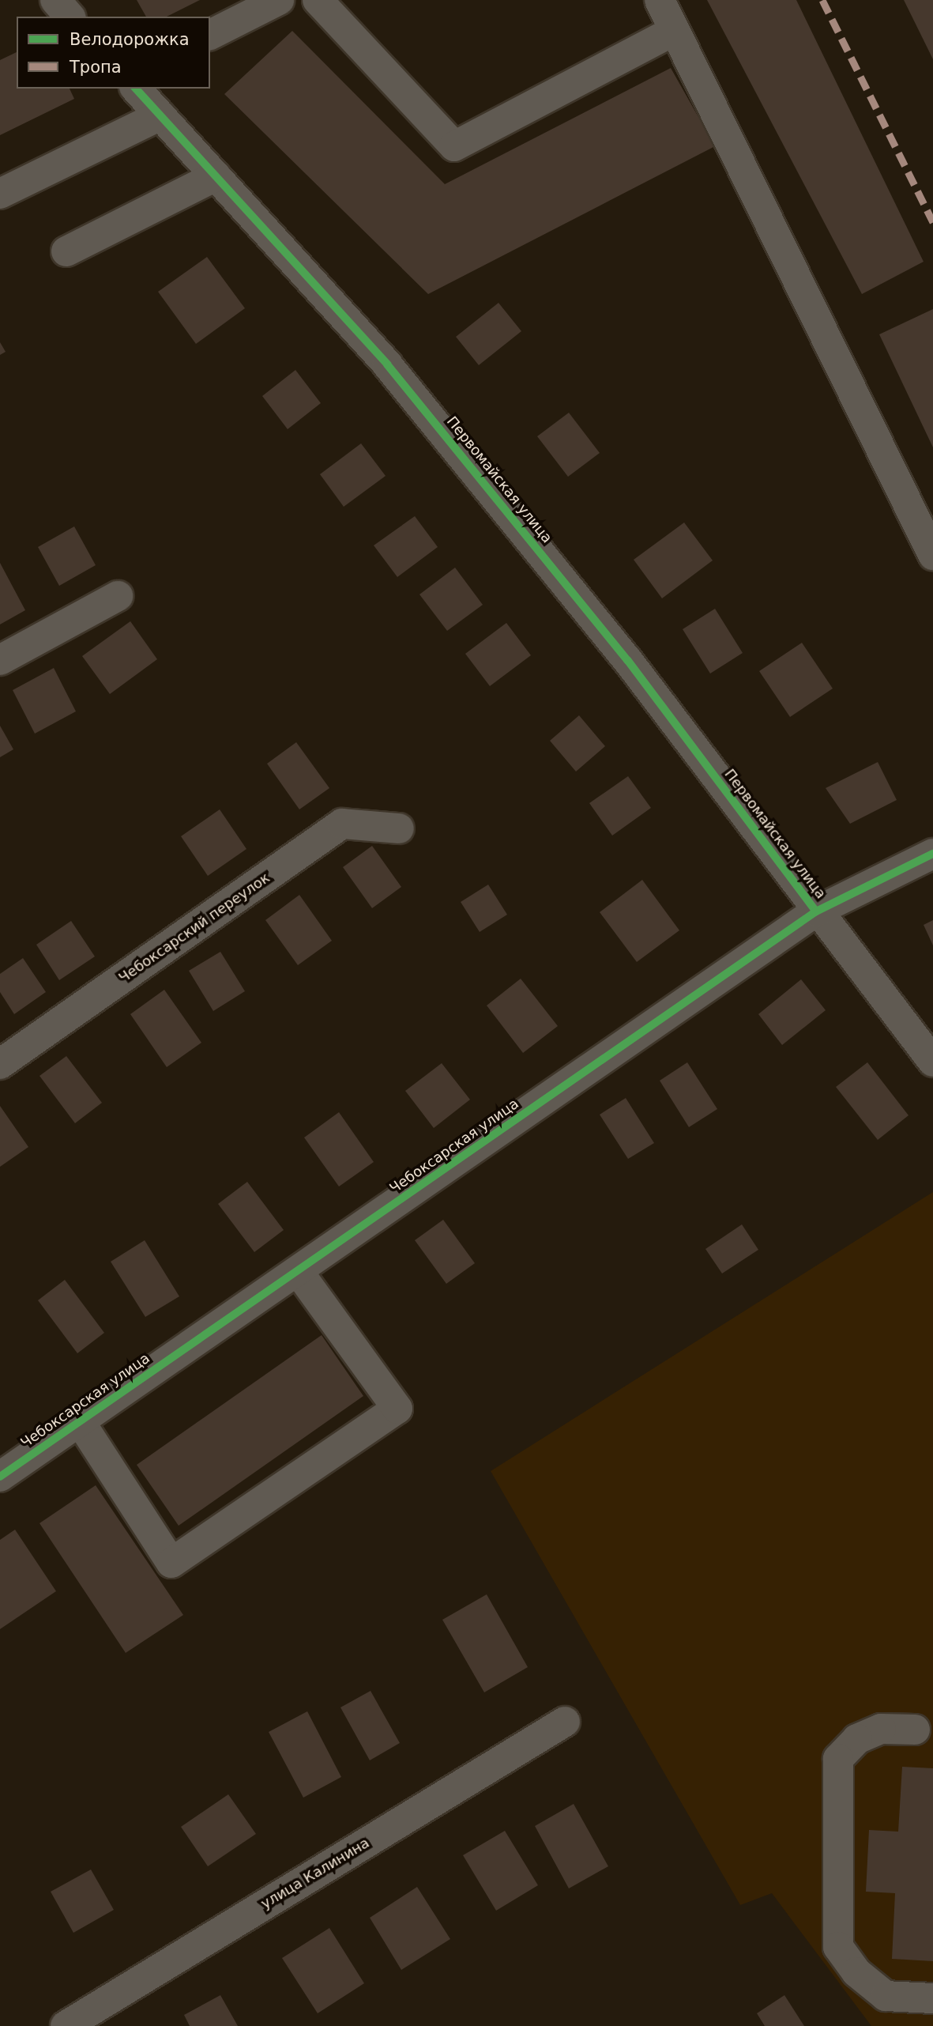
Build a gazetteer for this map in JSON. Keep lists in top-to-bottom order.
{
  "streets": {
    "street": [
      "Первомайская улица",
      "Чебоксарский переулок",
      "Чебоксарская улица",
      "улица Калинина"
    ]
  },
  "crossings": [
    ["Первомайская улица", "Чебоксарская улица"]
  ],
  "legend": ["Велодорожка", "Тропа"]
}
